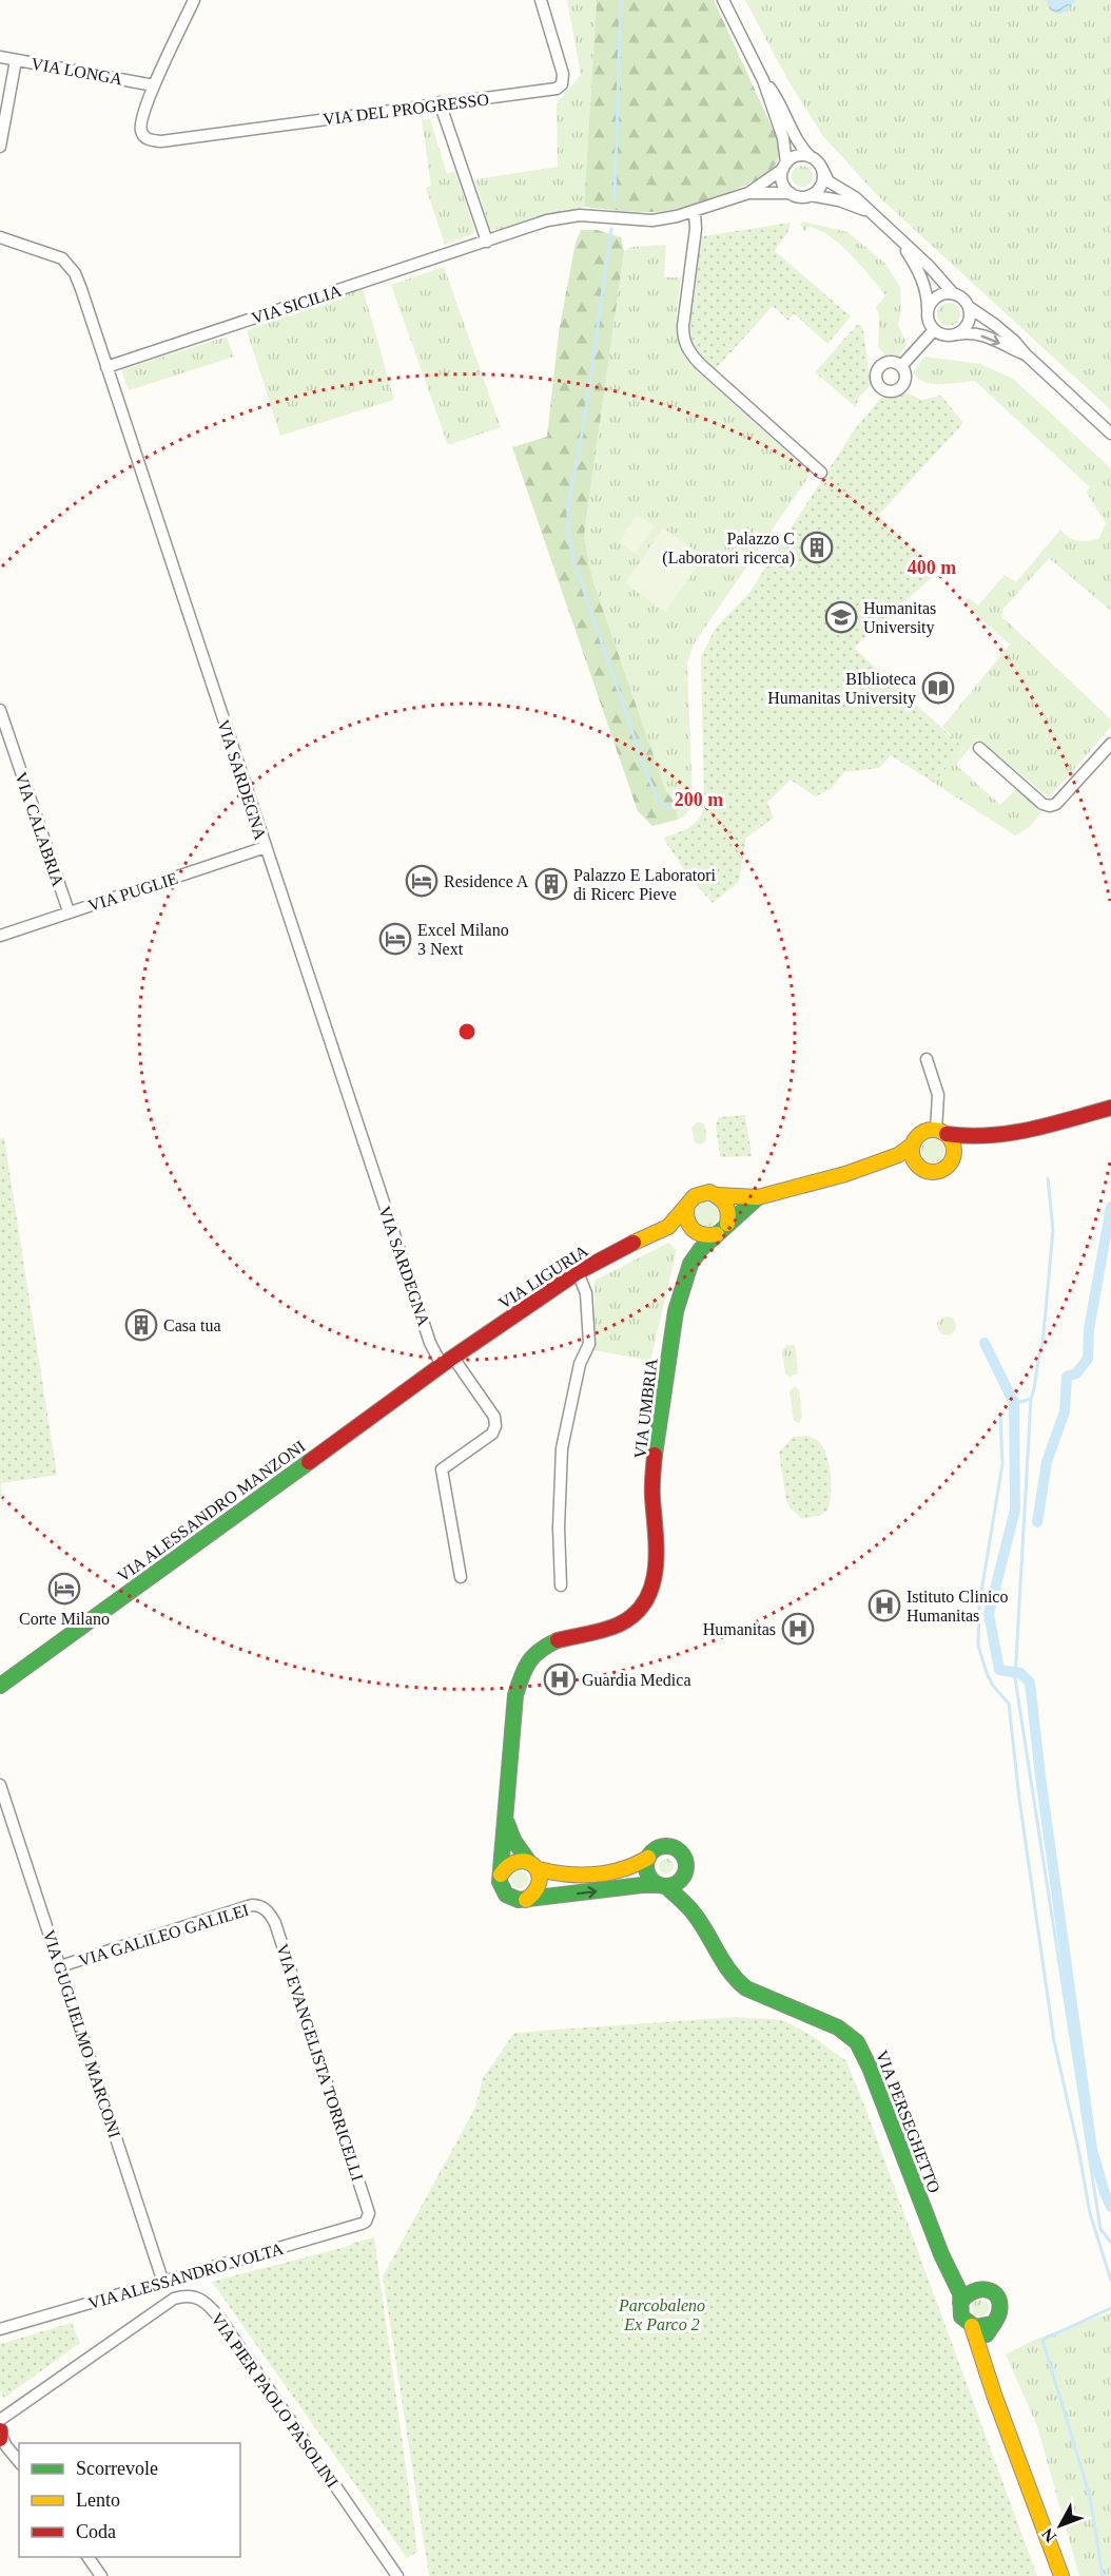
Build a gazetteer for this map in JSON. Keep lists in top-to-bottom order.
{
  "streets": {
    "street": [
      "VIA LONGA",
      "VIA DEL PROGRESSO",
      "VIA SICILIA",
      "VIA SARDEGNA",
      "VIA CALABRIA",
      "VIA PUGLIE",
      "VIA LIGURIA",
      "VIA UMBRIA",
      "VIA ALESSANDRO MANZONI",
      "VIA GALILEO GALILEI",
      "VIA GUGLIELMO MARCONI",
      "VIA EVANGELISTA TORRICELLI",
      "VIA PERSEGHETTO",
      "VIA ALESSANDRO VOLTA",
      "VIA PIER PAOLO PASOLINI"
    ]
  },
  "crossings": [
    ["VIA LONGA", "VIA DEL PROGRESSO"],
    ["VIA SICILIA", "VIA SARDEGNA"],
    ["VIA SARDEGNA", "VIA PUGLIE"],
    ["VIA SARDEGNA", "VIA LIGURIA"],
    ["VIA SARDEGNA", "VIA ALESSANDRO MANZONI"],
    ["VIA CALABRIA", "VIA PUGLIE"],
    ["VIA LIGURIA", "VIA UMBRIA"],
    ["VIA LIGURIA", "VIA ALESSANDRO MANZONI"],
    ["VIA GALILEO GALILEI", "VIA GUGLIELMO MARCONI"],
    ["VIA GALILEO GALILEI", "VIA EVANGELISTA TORRICELLI"],
    ["VIA GUGLIELMO MARCONI", "VIA ALESSANDRO VOLTA"],
    ["VIA EVANGELISTA TORRICELLI", "VIA ALESSANDRO VOLTA"]
  ],
  "parks": ["Parcobaleno Ex Parco 2"],
  "places": {
    "building": ["Palazzo C (Laboratori ricerca)", "Palazzo E Laboratori di Ricerc Pieve", "Casa tua"],
    "school or university": ["Humanitas University"],
    "library": ["BIblioteca Humanitas University"],
    "hotel": ["Residence A", "Excel Milano 3 Next", "Corte Milano"],
    "hospital": ["Istituto Clinico Humanitas", "Humanitas", "Guardia Medica"]
  },
  "legend": ["Scorrevole", "Lento", "Coda"],
  "north": "bottom left",
  "rings": ["400 m", "200 m"]
}
